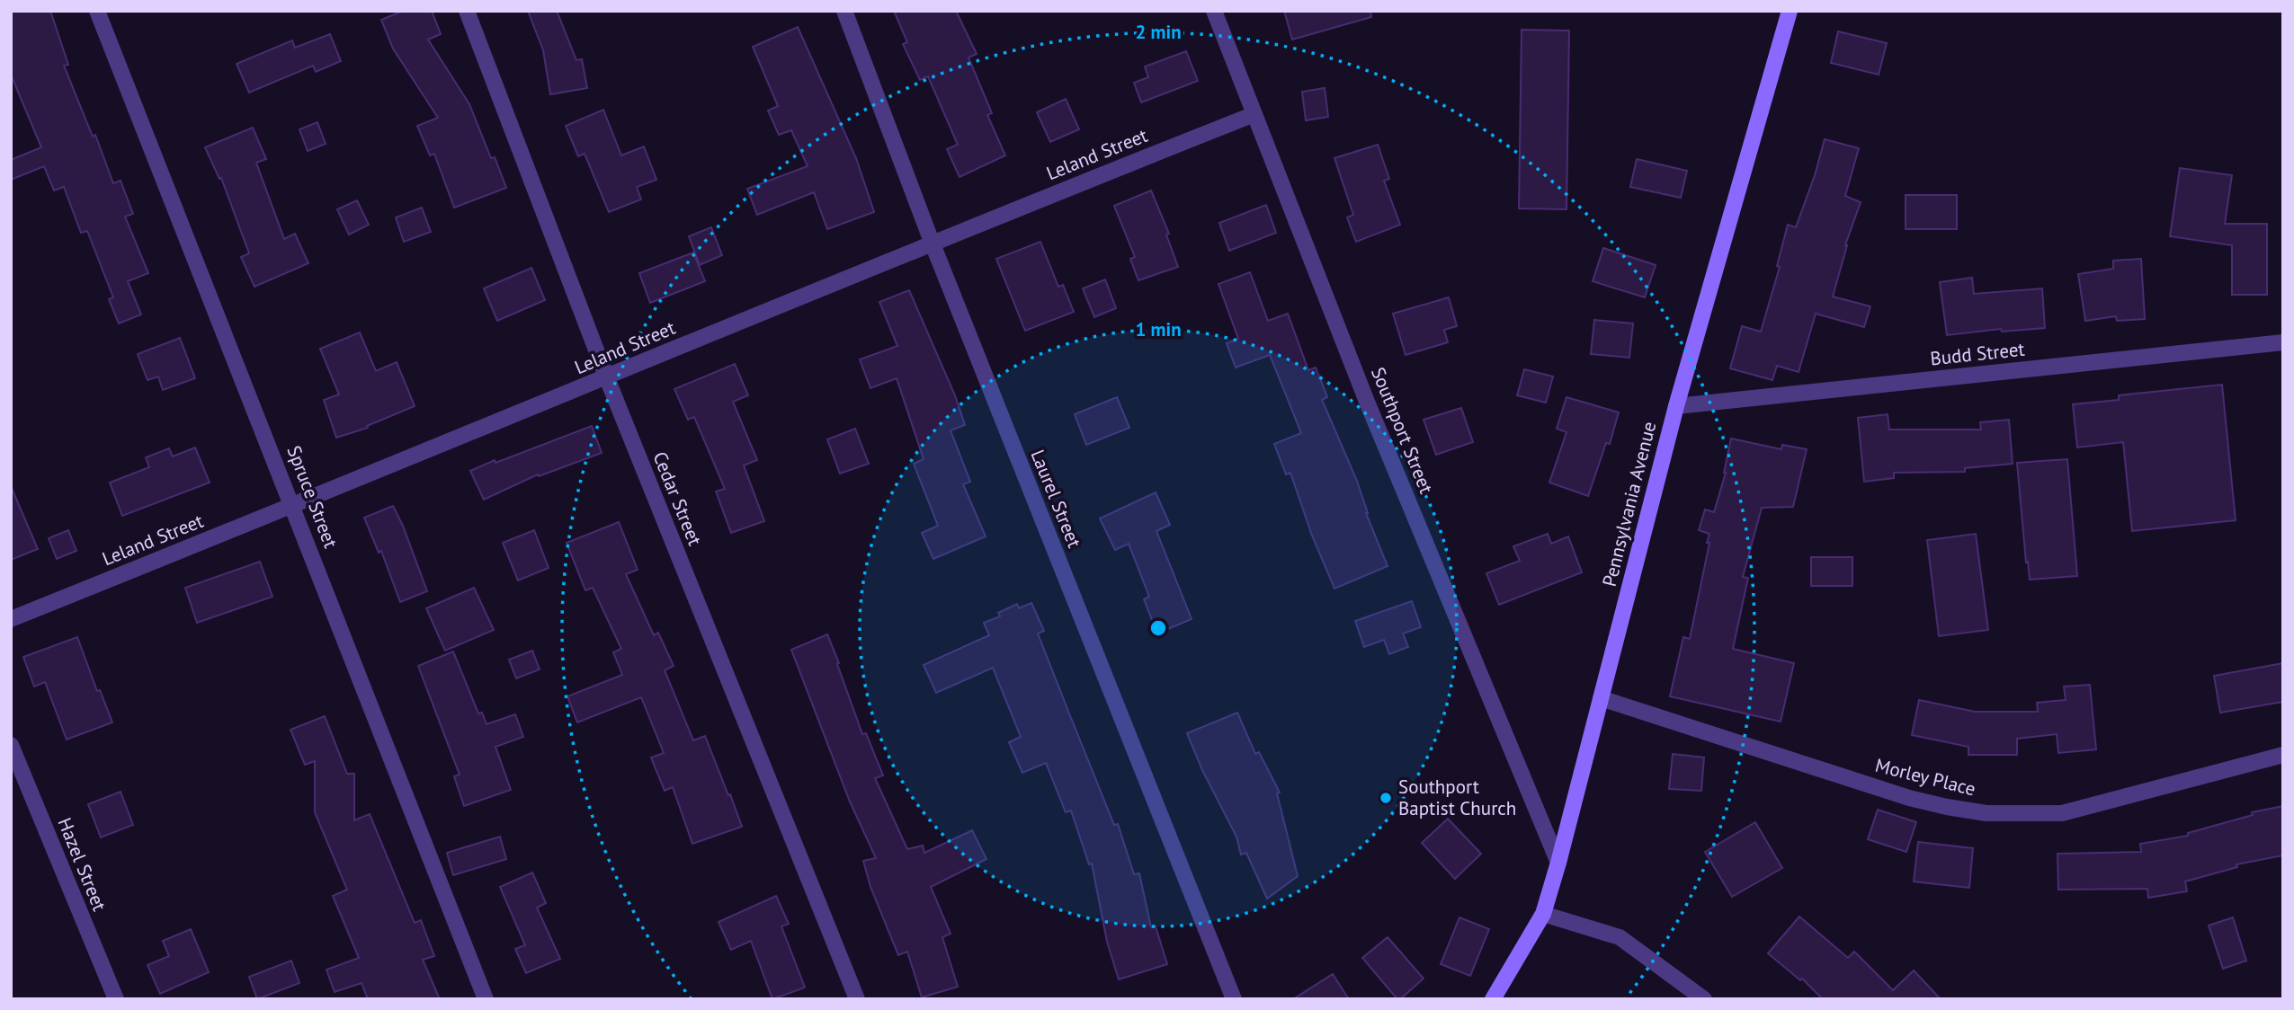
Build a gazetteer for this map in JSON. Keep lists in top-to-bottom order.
{
  "streets": {
    "main road": ["Pennsylvania Avenue"],
    "street": [
      "Leland Street",
      "Budd Street",
      "Southport Street",
      "Spruce Street",
      "Cedar Street",
      "Laurel Street",
      "Morley Place",
      "Hazel Street"
    ]
  },
  "crossings": [
    ["Leland Street", "Southport Street"],
    ["Leland Street", "Spruce Street"],
    ["Leland Street", "Cedar Street"],
    ["Leland Street", "Laurel Street"],
    ["Budd Street", "Pennsylvania Avenue"],
    ["Southport Street", "Pennsylvania Avenue"],
    ["Pennsylvania Avenue", "Morley Place"]
  ],
  "places": ["Southport Baptist Church"],
  "rings": ["2 min", "1 min"]
}
